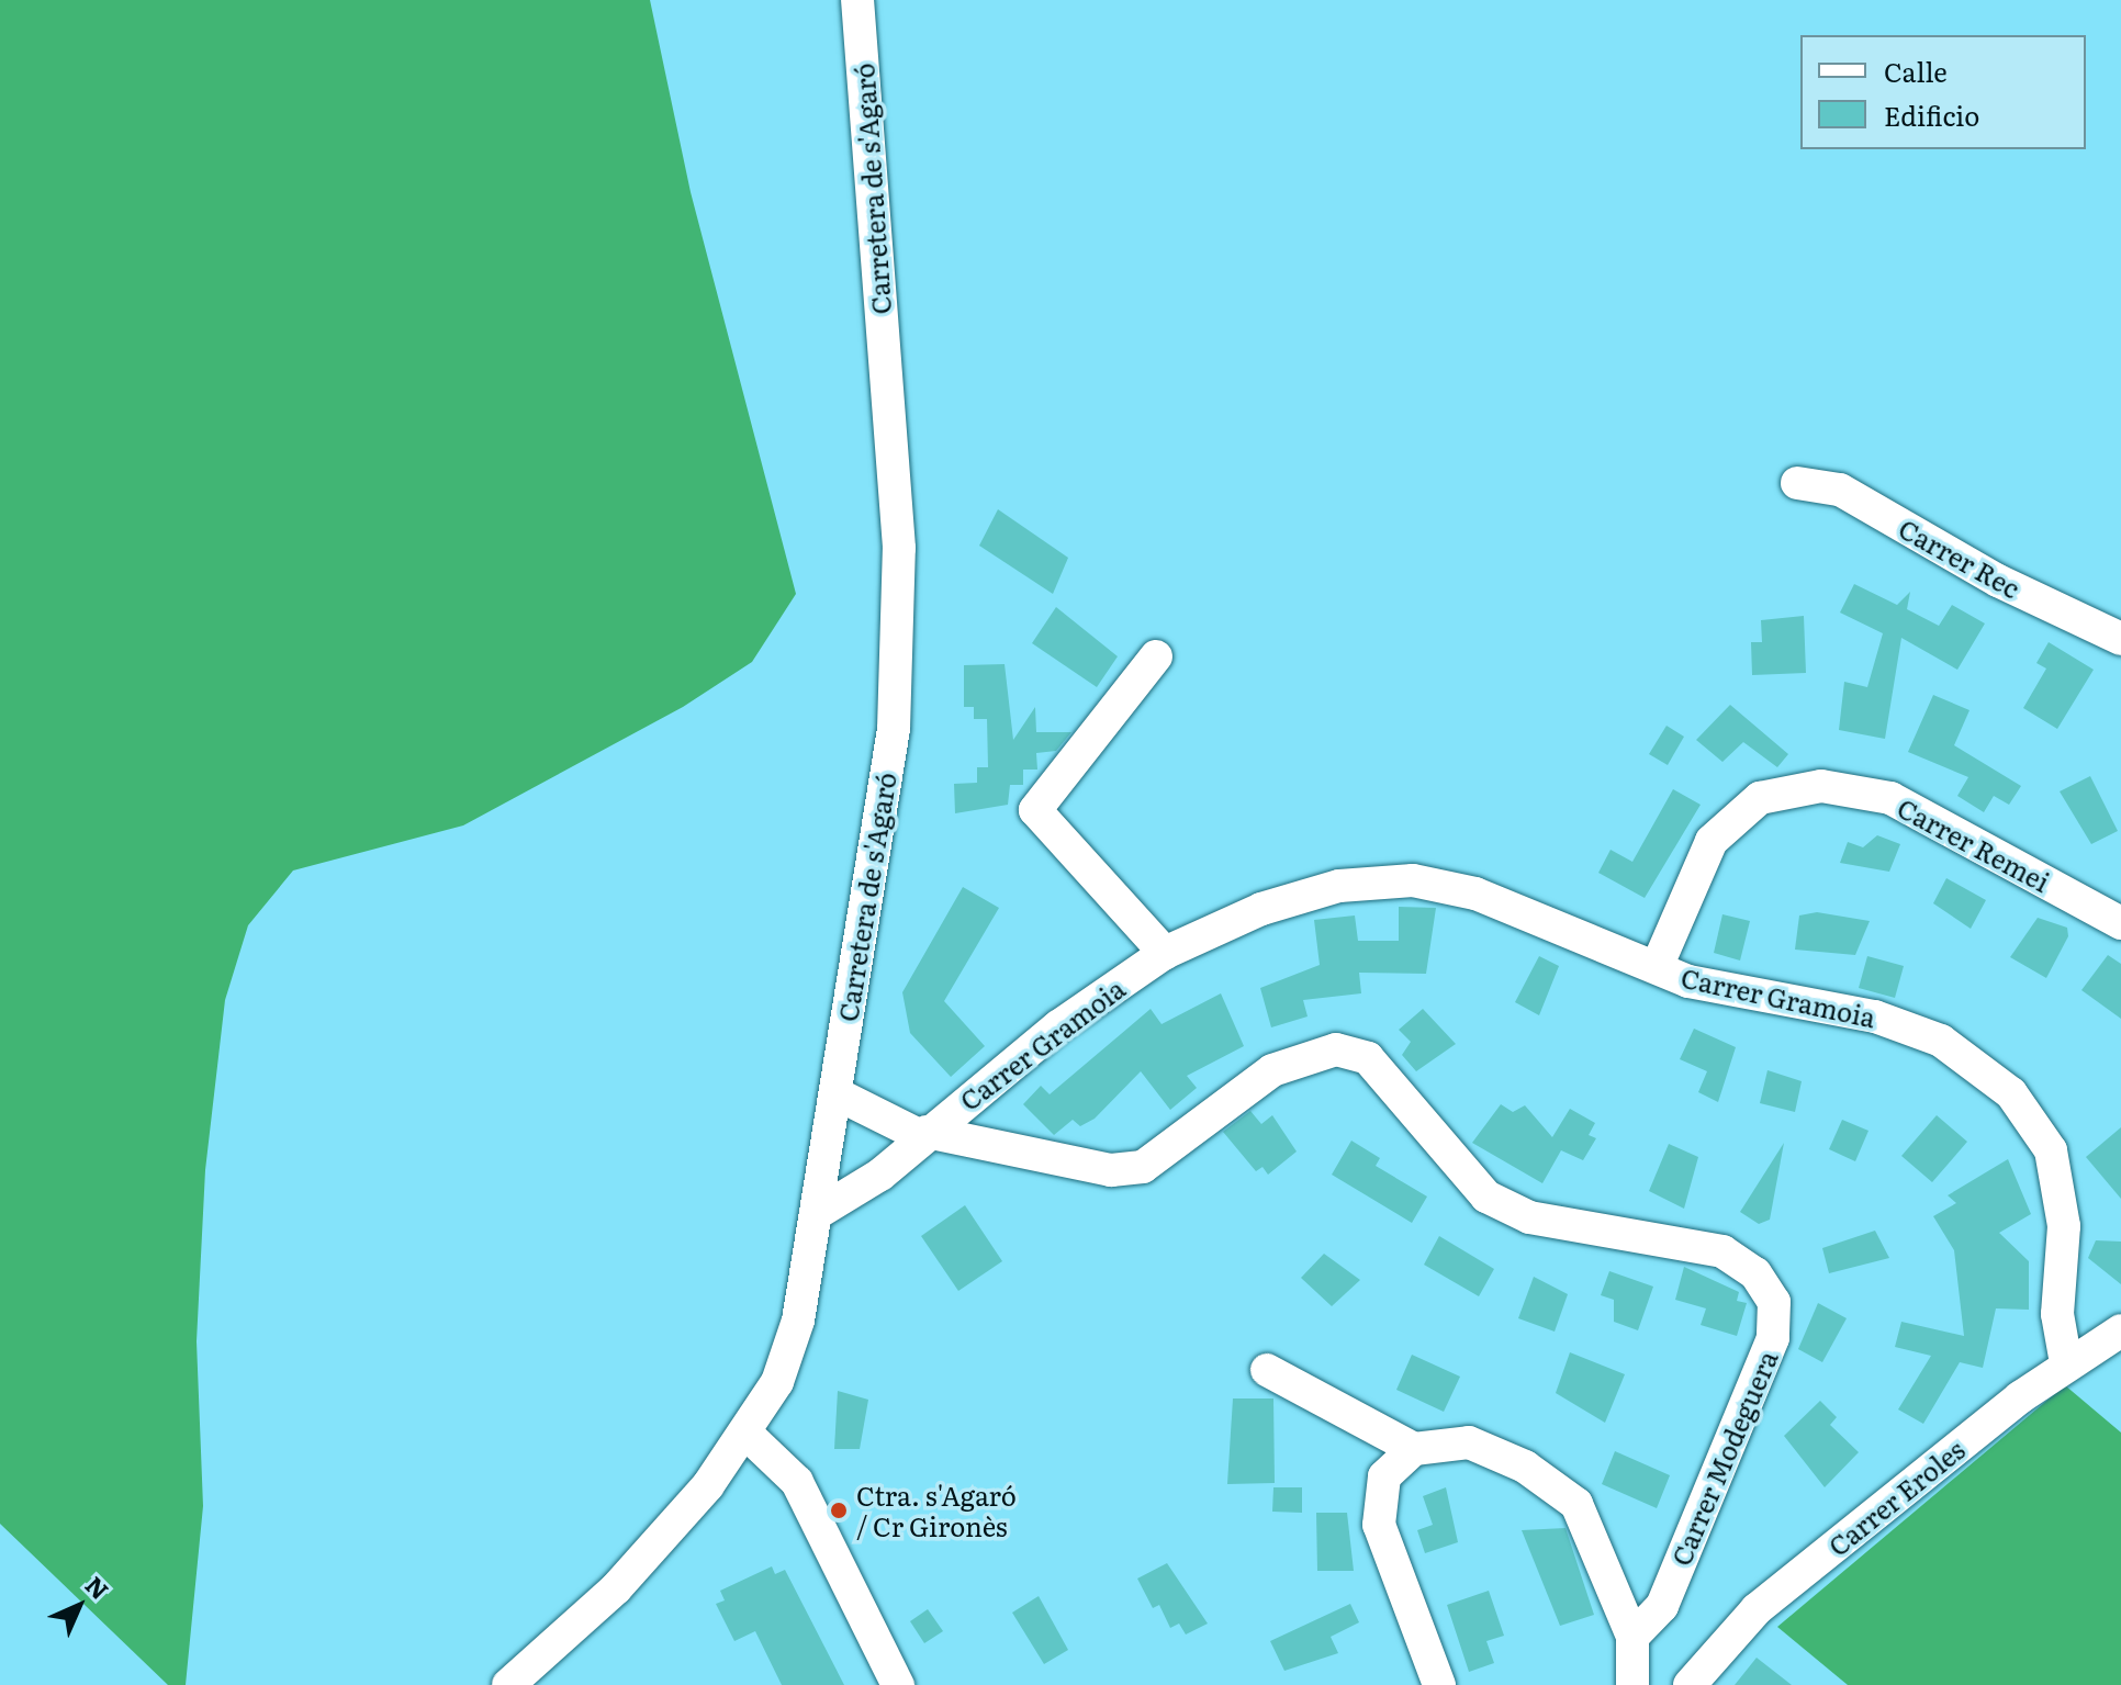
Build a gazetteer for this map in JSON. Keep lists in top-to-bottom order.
{
  "streets": {
    "street": [
      "Carretera de s'Agaró",
      "Carrer Rec",
      "Carrer Remei",
      "Carrer Gramoia",
      "Carrer Modeguera",
      "Carrer Eroles"
    ]
  },
  "crossings": [
    ["Carretera de s'Agaró", "Carrer Gramoia"],
    ["Carretera de s'Agaró", "Carrer Modeguera"],
    ["Carrer Remei", "Carrer Gramoia"],
    ["Carrer Gramoia", "Carrer Modeguera"],
    ["Carrer Gramoia", "Carrer Eroles"]
  ],
  "places": ["Ctra. s'Agaró / Cr Gironès"],
  "legend": ["Calle", "Edificio"],
  "north": "top right"
}
